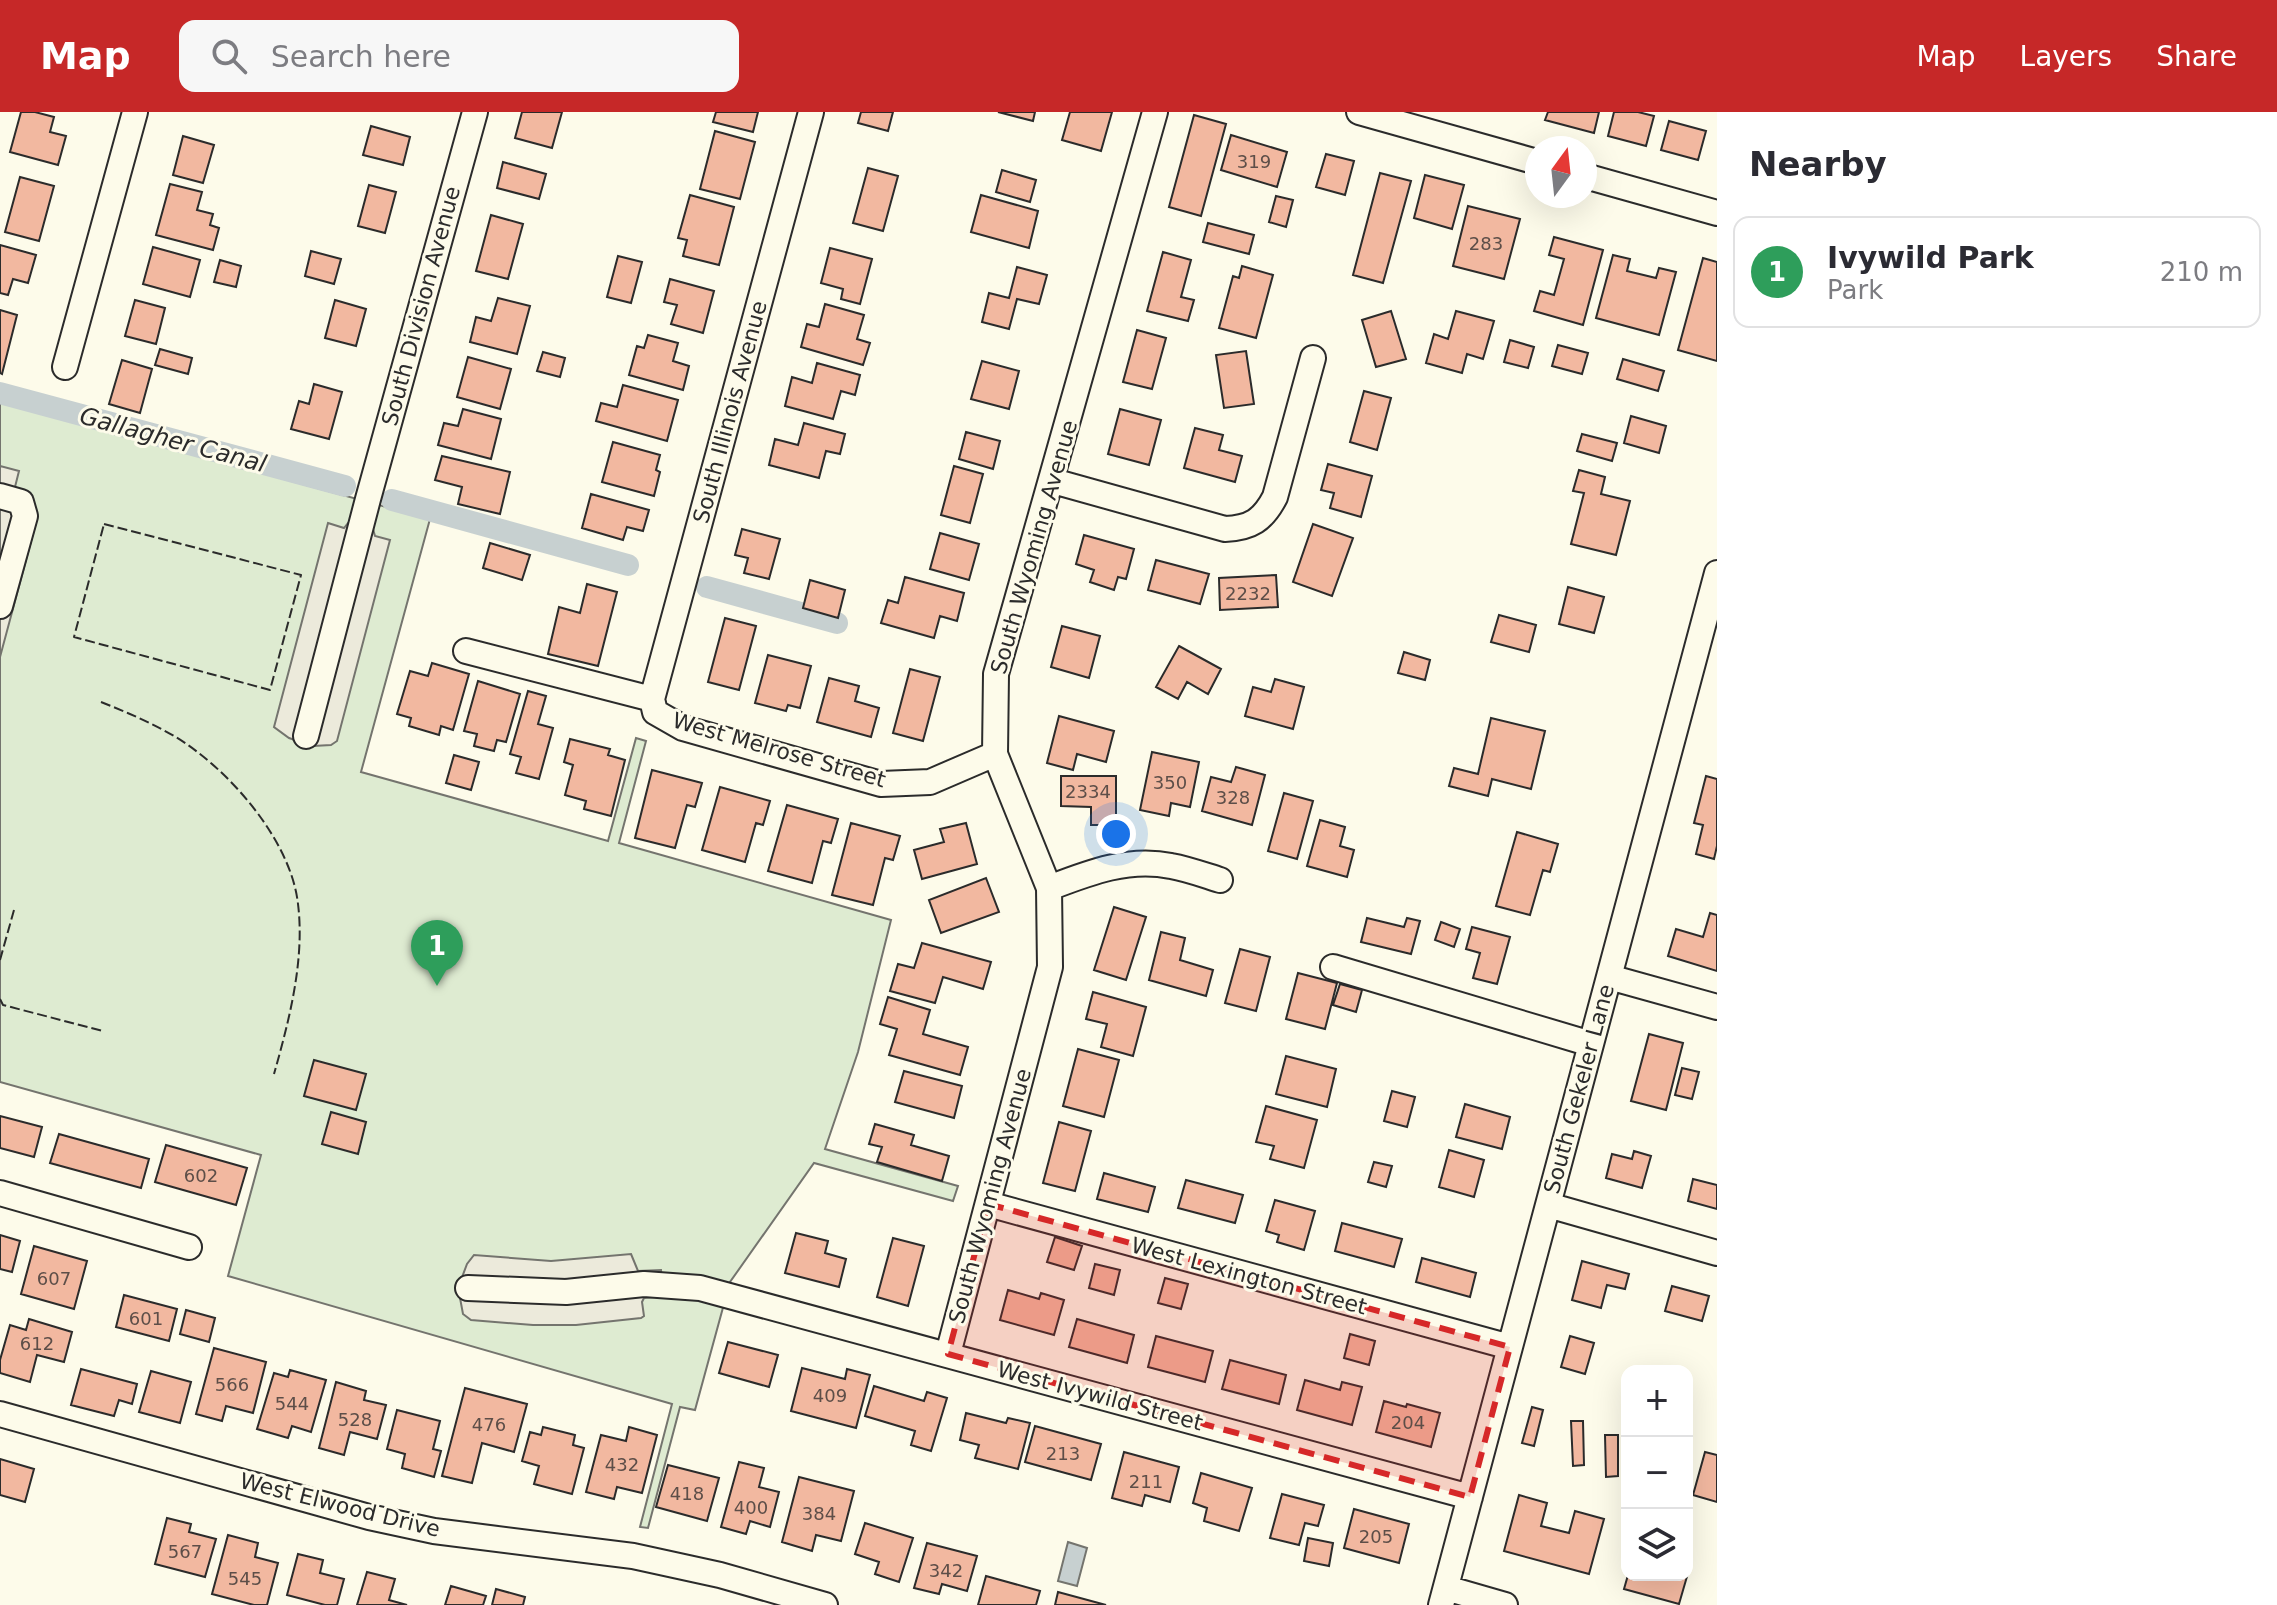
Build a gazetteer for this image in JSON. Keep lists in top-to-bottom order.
{
  "streets": {
    "street": [
      "South Division Avenue",
      "South Illinois Avenue",
      "South Wyoming Avenue",
      "West Melrose Street",
      "South Gekeler Lane",
      "West Lexington Street",
      "West Ivywild Street",
      "West Elwood Drive"
    ]
  },
  "crossings": [
    ["South Illinois Avenue", "West Melrose Street"],
    ["South Wyoming Avenue", "West Melrose Street"],
    ["South Wyoming Avenue", "West Lexington Street"],
    ["South Wyoming Avenue", "West Ivywild Street"],
    ["South Gekeler Lane", "West Lexington Street"],
    ["South Gekeler Lane", "West Ivywild Street"]
  ],
  "water": ["Gallagher Canal"],
  "house_numbers": [
    "319",
    "283",
    "2232",
    "350",
    "2334",
    "328",
    "602",
    "607",
    "601",
    "612",
    "566",
    "409",
    "544",
    "528",
    "204",
    "476",
    "213",
    "432",
    "211",
    "418",
    "400",
    "384",
    "205",
    "567",
    "342",
    "545"
  ],
  "north": "top",
  "page": {
    "header": "Map",
    "search": "Search here",
    "nav": ["Map", "Layers", "Share"],
    "heading": "Nearby",
    "list": [
      {
        "mark": "1",
        "name": "Ivywild Park",
        "note": "Park",
        "value": "210 m"
      }
    ],
    "pins": "1",
    "map_buttons": ["+", "−"]
  }
}
